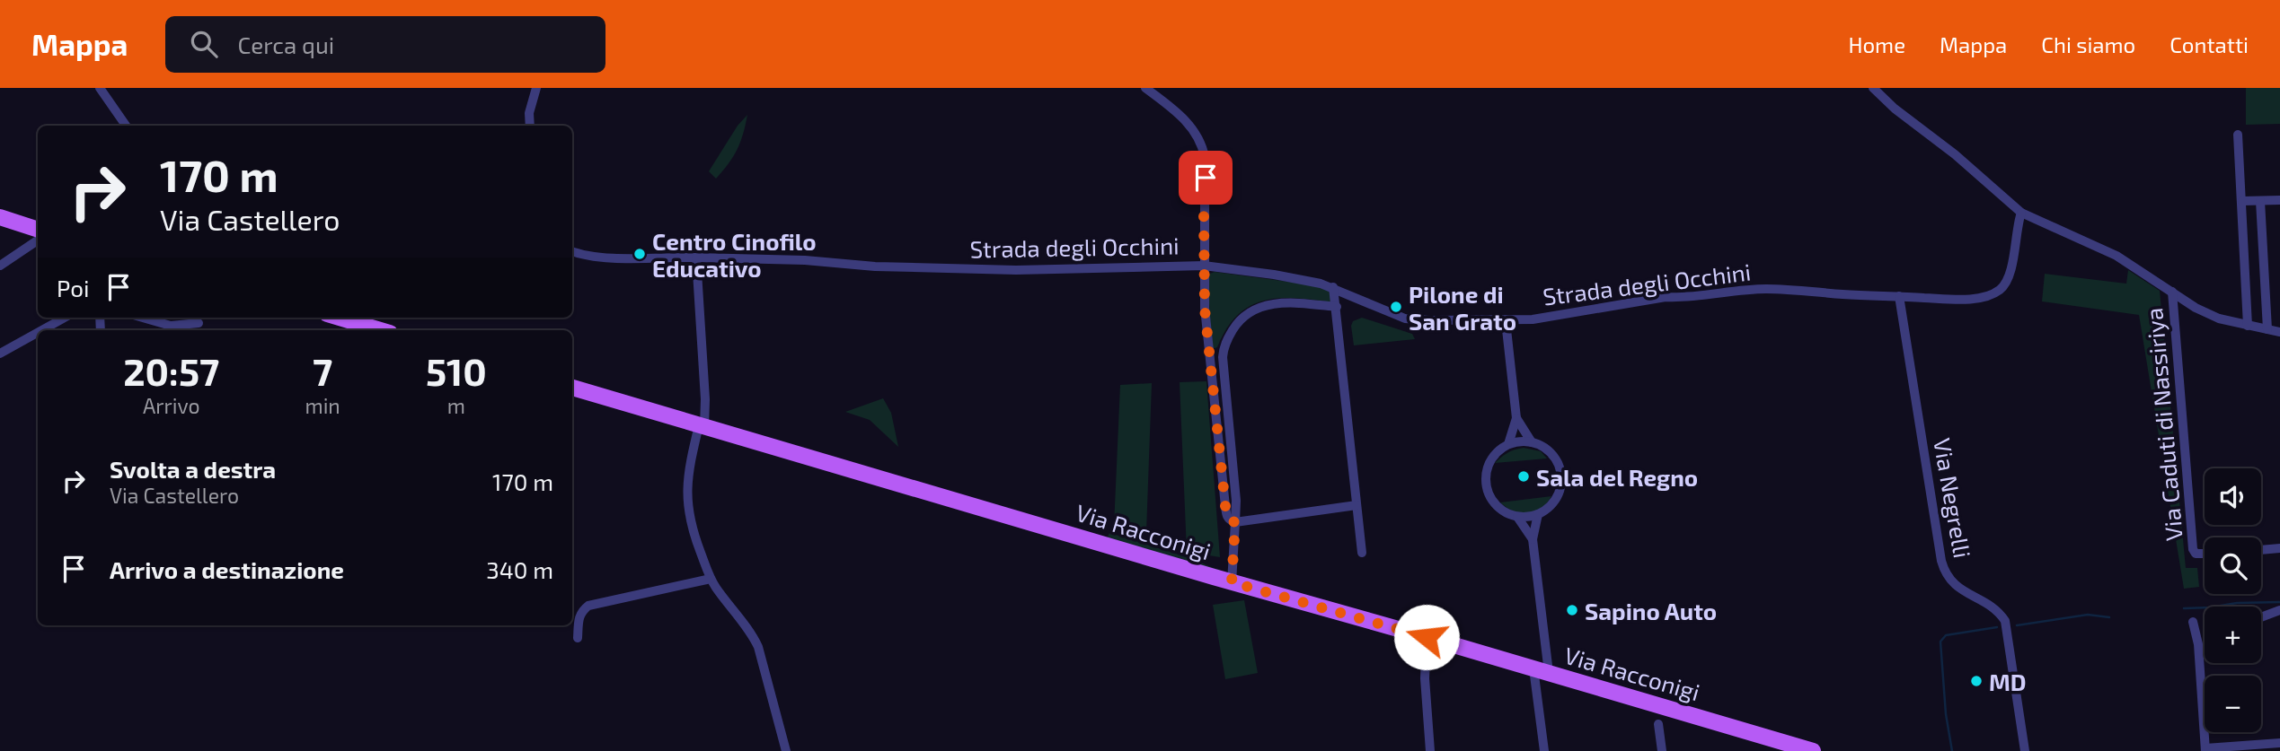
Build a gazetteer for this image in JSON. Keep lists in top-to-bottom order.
{
  "streets": {
    "main road": ["Via Racconigi"],
    "street": ["Strada degli Occhini", "Via Caduti di Nassiriya", "Via Negrelli"]
  },
  "crossings": [
    ["Strada degli Occhini", "Via Negrelli"]
  ],
  "places": [
    "Centro Cinofilo Educativo",
    "Pilone di San Grato",
    "Sala del Regno",
    "Sapino Auto",
    "MD"
  ],
  "page": {
    "header": "Mappa",
    "search": "Cerca qui",
    "nav": [
      "Home",
      "Mappa",
      "Chi siamo",
      "Contatti"
    ],
    "turn": ["170 m", "Via Castellero"],
    "then": "Poi",
    "eta": [
      "20:57",
      "Arrivo",
      "7",
      "min",
      "510",
      "m"
    ],
    "list": [
      {
        "name": "Svolta a destra",
        "note": "Via Castellero",
        "value": "170 m"
      },
      {
        "name": "Arrivo a destinazione",
        "value": "340 m"
      }
    ],
    "map_buttons": ["+", "−"]
  }
}
